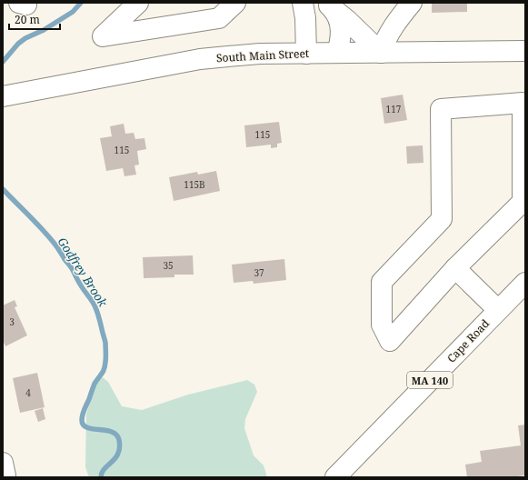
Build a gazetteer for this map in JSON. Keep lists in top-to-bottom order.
{
  "streets": {
    "main road": ["South Main Street", "Cape Road", "MA 140"]
  },
  "water": ["Godfrey Brook"],
  "house_numbers": [
    "117",
    "115",
    "115",
    "115B",
    "35",
    "37",
    "3",
    "4"
  ],
  "scale_bar": "20 m"
}
